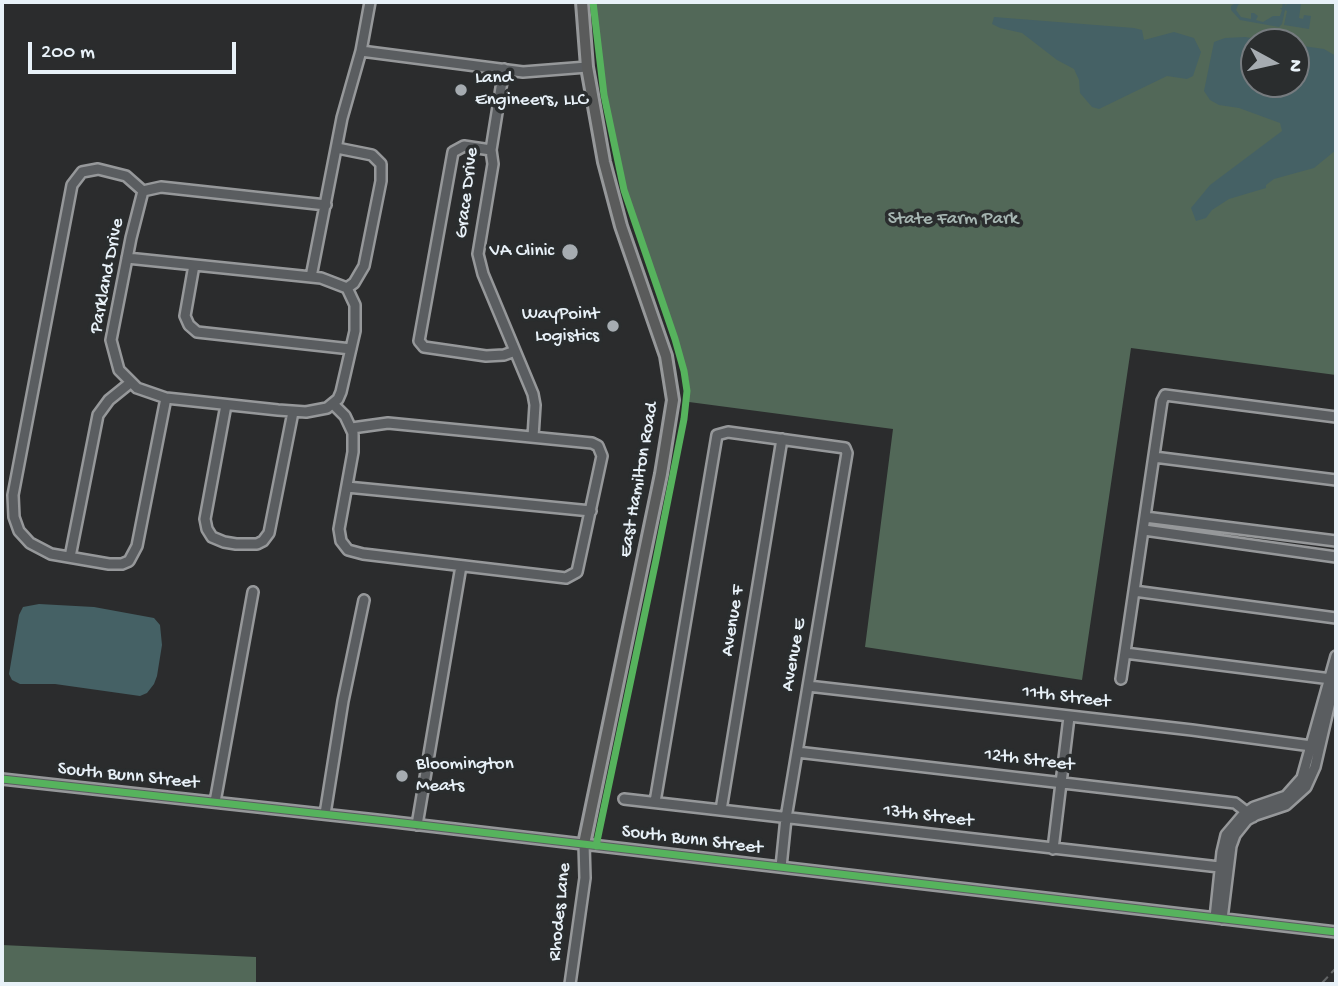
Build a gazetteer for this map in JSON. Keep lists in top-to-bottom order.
{
  "streets": {
    "main road": ["East Hamilton Road"],
    "street": [
      "Grace Drive",
      "Parkland Drive",
      "Avenue F",
      "Avenue E",
      "11th Street",
      "12th Street",
      "South Bunn Street",
      "13th Street",
      "Rhodes Lane"
    ]
  },
  "crossings": [
    ["East Hamilton Road", "South Bunn Street"],
    ["East Hamilton Road", "Rhodes Lane"],
    ["Avenue F", "Avenue E"],
    ["Avenue F", "13th Street"],
    ["Avenue E", "11th Street"],
    ["Avenue E", "12th Street"],
    ["Avenue E", "South Bunn Street"],
    ["Avenue E", "13th Street"],
    ["South Bunn Street", "Rhodes Lane"]
  ],
  "parks": ["State Farm Park"],
  "places": [
    "Land Engineers, LLC",
    "VA Clinic",
    "WayPoint Logistics",
    "Bloomington Meats"
  ],
  "scale_bar": "200 m",
  "north": "right"
}
